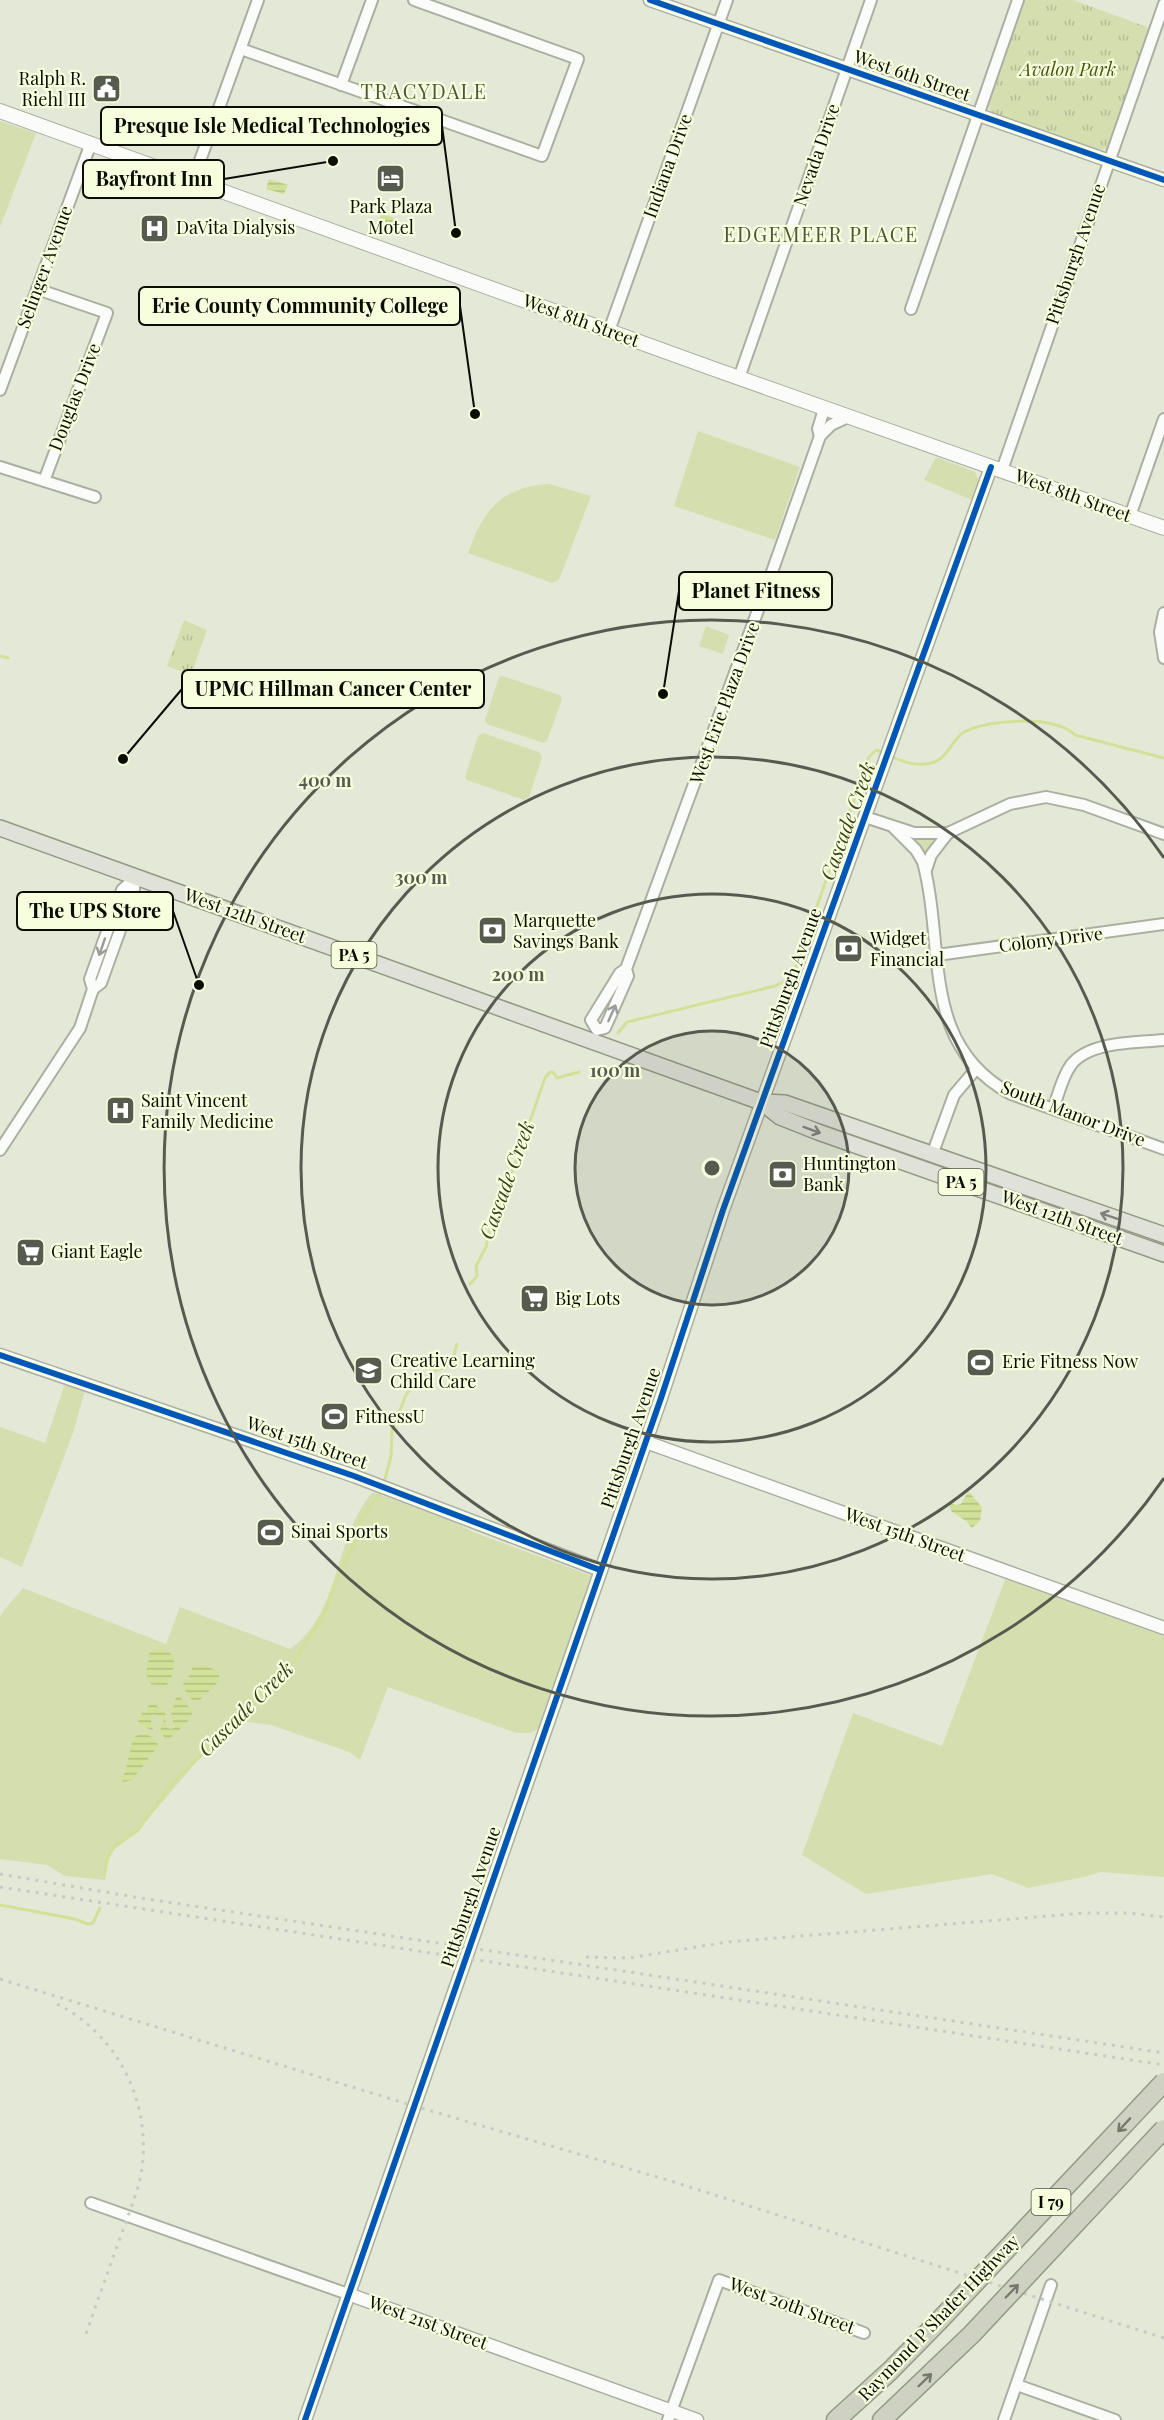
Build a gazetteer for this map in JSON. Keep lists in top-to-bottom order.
{
  "streets": {
    "highway": ["I 79", "Raymond P Shafer Highway"],
    "main road": ["West 8th Street", "West 12th Street", "PA 5"],
    "street": [
      "West 6th Street",
      "Nevada Drive",
      "Indiana Drive",
      "Pittsburgh Avenue",
      "Selinger Avenue",
      "Douglas Drive",
      "West Erie Plaza Drive",
      "Colony Drive",
      "South Manor Drive",
      "West 15th Street",
      "West 20th Street",
      "West 21st Street"
    ]
  },
  "crossings": [
    ["West 6th Street", "Nevada Drive"],
    ["West 6th Street", "Indiana Drive"],
    ["West 6th Street", "Pittsburgh Avenue"],
    ["Nevada Drive", "West 8th Street"],
    ["Indiana Drive", "West 8th Street"],
    ["Pittsburgh Avenue", "West 8th Street"],
    ["Pittsburgh Avenue", "West 12th Street"],
    ["Pittsburgh Avenue", "West 15th Street"],
    ["Pittsburgh Avenue", "West 21st Street"],
    ["Selinger Avenue", "West 8th Street"],
    ["Selinger Avenue", "Douglas Drive"],
    ["West 8th Street", "West Erie Plaza Drive"],
    ["West Erie Plaza Drive", "West 12th Street"],
    ["Colony Drive", "South Manor Drive"],
    ["West 20th Street", "West 21st Street"]
  ],
  "districts": ["TRACYDALE", "EDGEMEER PLACE"],
  "water": ["Cascade Creek"],
  "parks": ["Avalon Park"],
  "places": {
    "public building": ["Ralph R. Riehl III"],
    "other": [
      "Bayfront Inn",
      "Presque Isle Medical Technologies",
      "Erie County Community College",
      "Planet Fitness",
      "UPMC Hillman Cancer Center",
      "The UPS Store"
    ],
    "hotel": ["Park Plaza Motel"],
    "hospital": ["DaVita Dialysis", "Saint Vincent Family Medicine"],
    "bank": ["Marquette Savings Bank", "Widget Financial", "Huntington Bank"],
    "supermarket": ["Giant Eagle", "Big Lots"],
    "sports": ["Erie Fitness Now", "FitnessU", "Sinai Sports"],
    "school or university": ["Creative Learning Child Care"]
  },
  "rings": [
    "400 m",
    "300 m",
    "200 m",
    "100 m"
  ]
}
